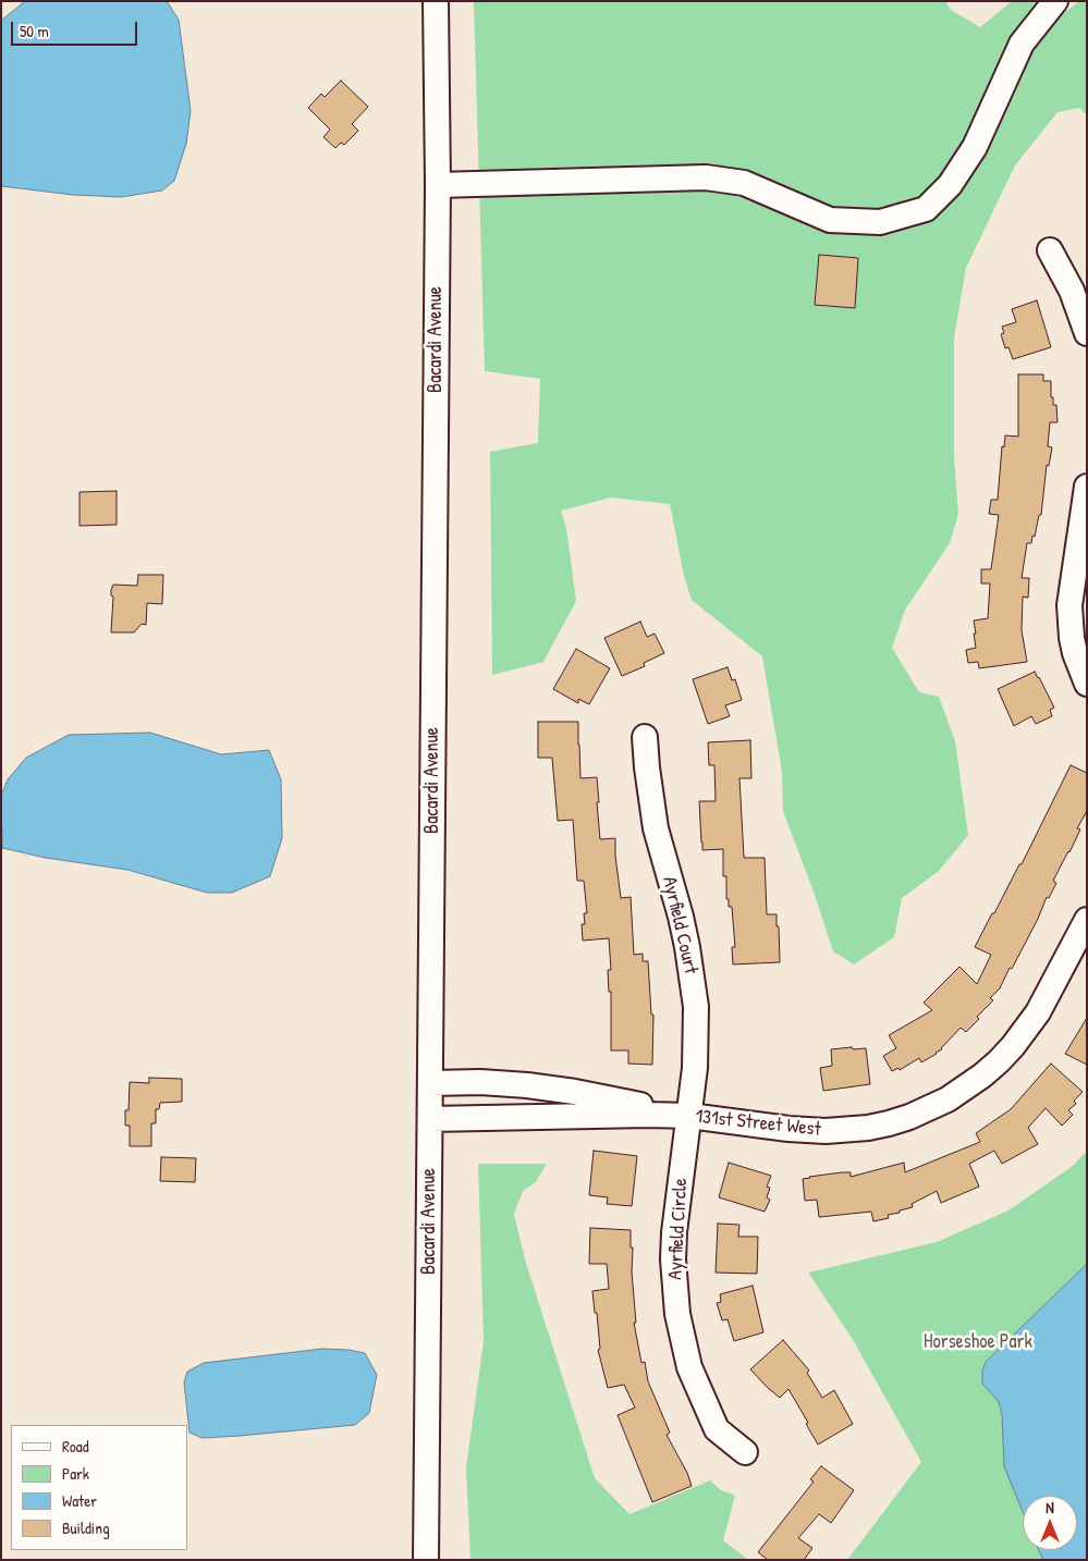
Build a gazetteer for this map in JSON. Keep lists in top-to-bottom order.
{
  "streets": {
    "street": [
      "Bacardi Avenue",
      "Ayrfield Court",
      "131st Street West",
      "Ayrfield Circle"
    ]
  },
  "crossings": [
    ["Bacardi Avenue", "131st Street West"],
    ["Ayrfield Court", "131st Street West"],
    ["Ayrfield Court", "Ayrfield Circle"],
    ["131st Street West", "Ayrfield Circle"]
  ],
  "parks": ["Horseshoe Park"],
  "legend": [
    "Road",
    "Park",
    "Water",
    "Building"
  ],
  "scale_bar": "50 m",
  "north": "top"
}
